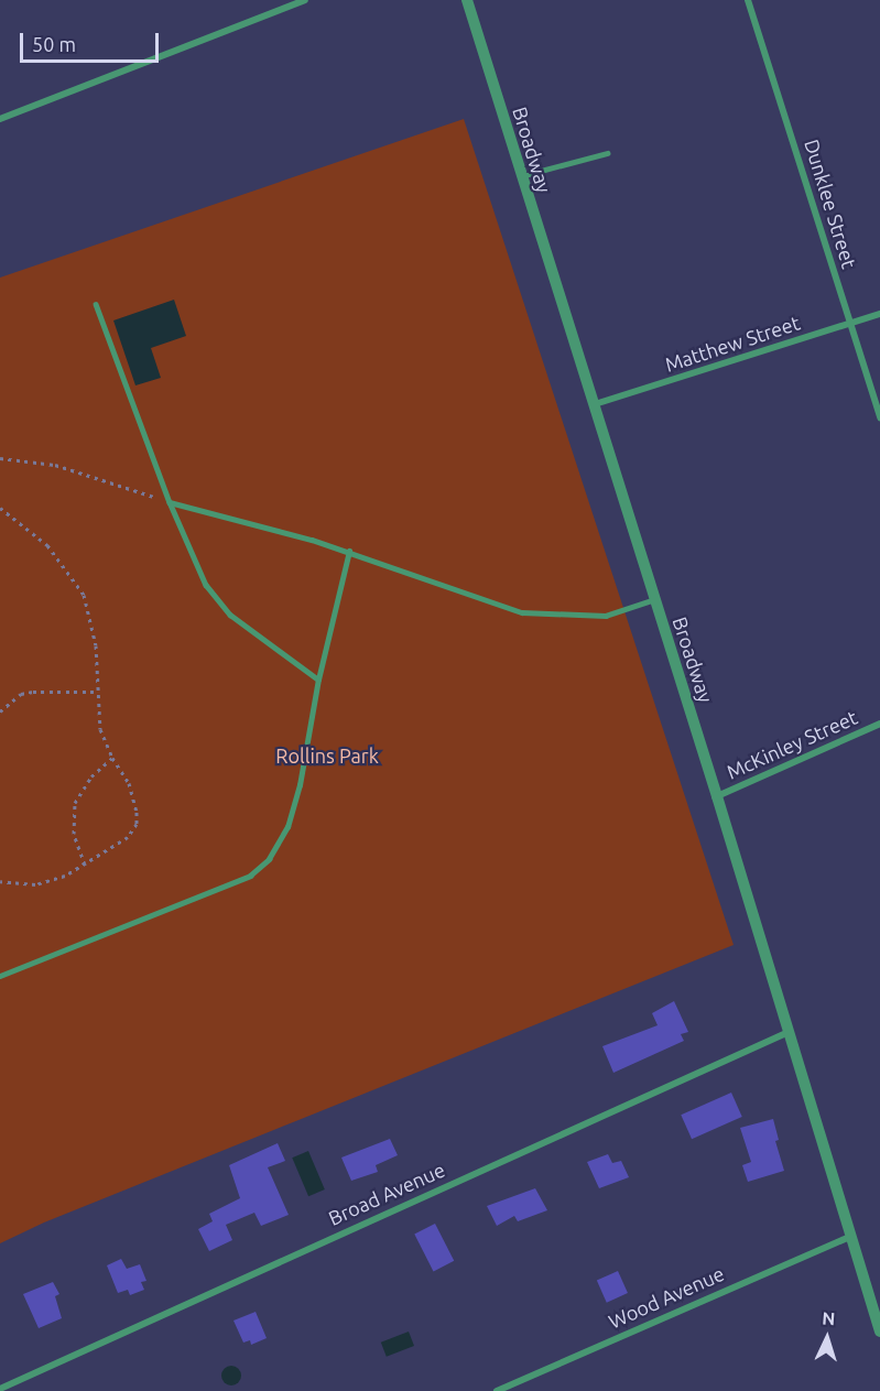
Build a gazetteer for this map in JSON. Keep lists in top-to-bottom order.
{
  "streets": {
    "street": [
      "Broadway",
      "Dunklee Street",
      "Matthew Street",
      "McKinley Street",
      "Broad Avenue",
      "Wood Avenue"
    ]
  },
  "crossings": [
    ["Broadway", "Matthew Street"],
    ["Broadway", "McKinley Street"],
    ["Broadway", "Broad Avenue"],
    ["Broadway", "Wood Avenue"],
    ["Dunklee Street", "Matthew Street"]
  ],
  "parks": ["Rollins Park"],
  "scale_bar": "50 m",
  "north": "top"
}
